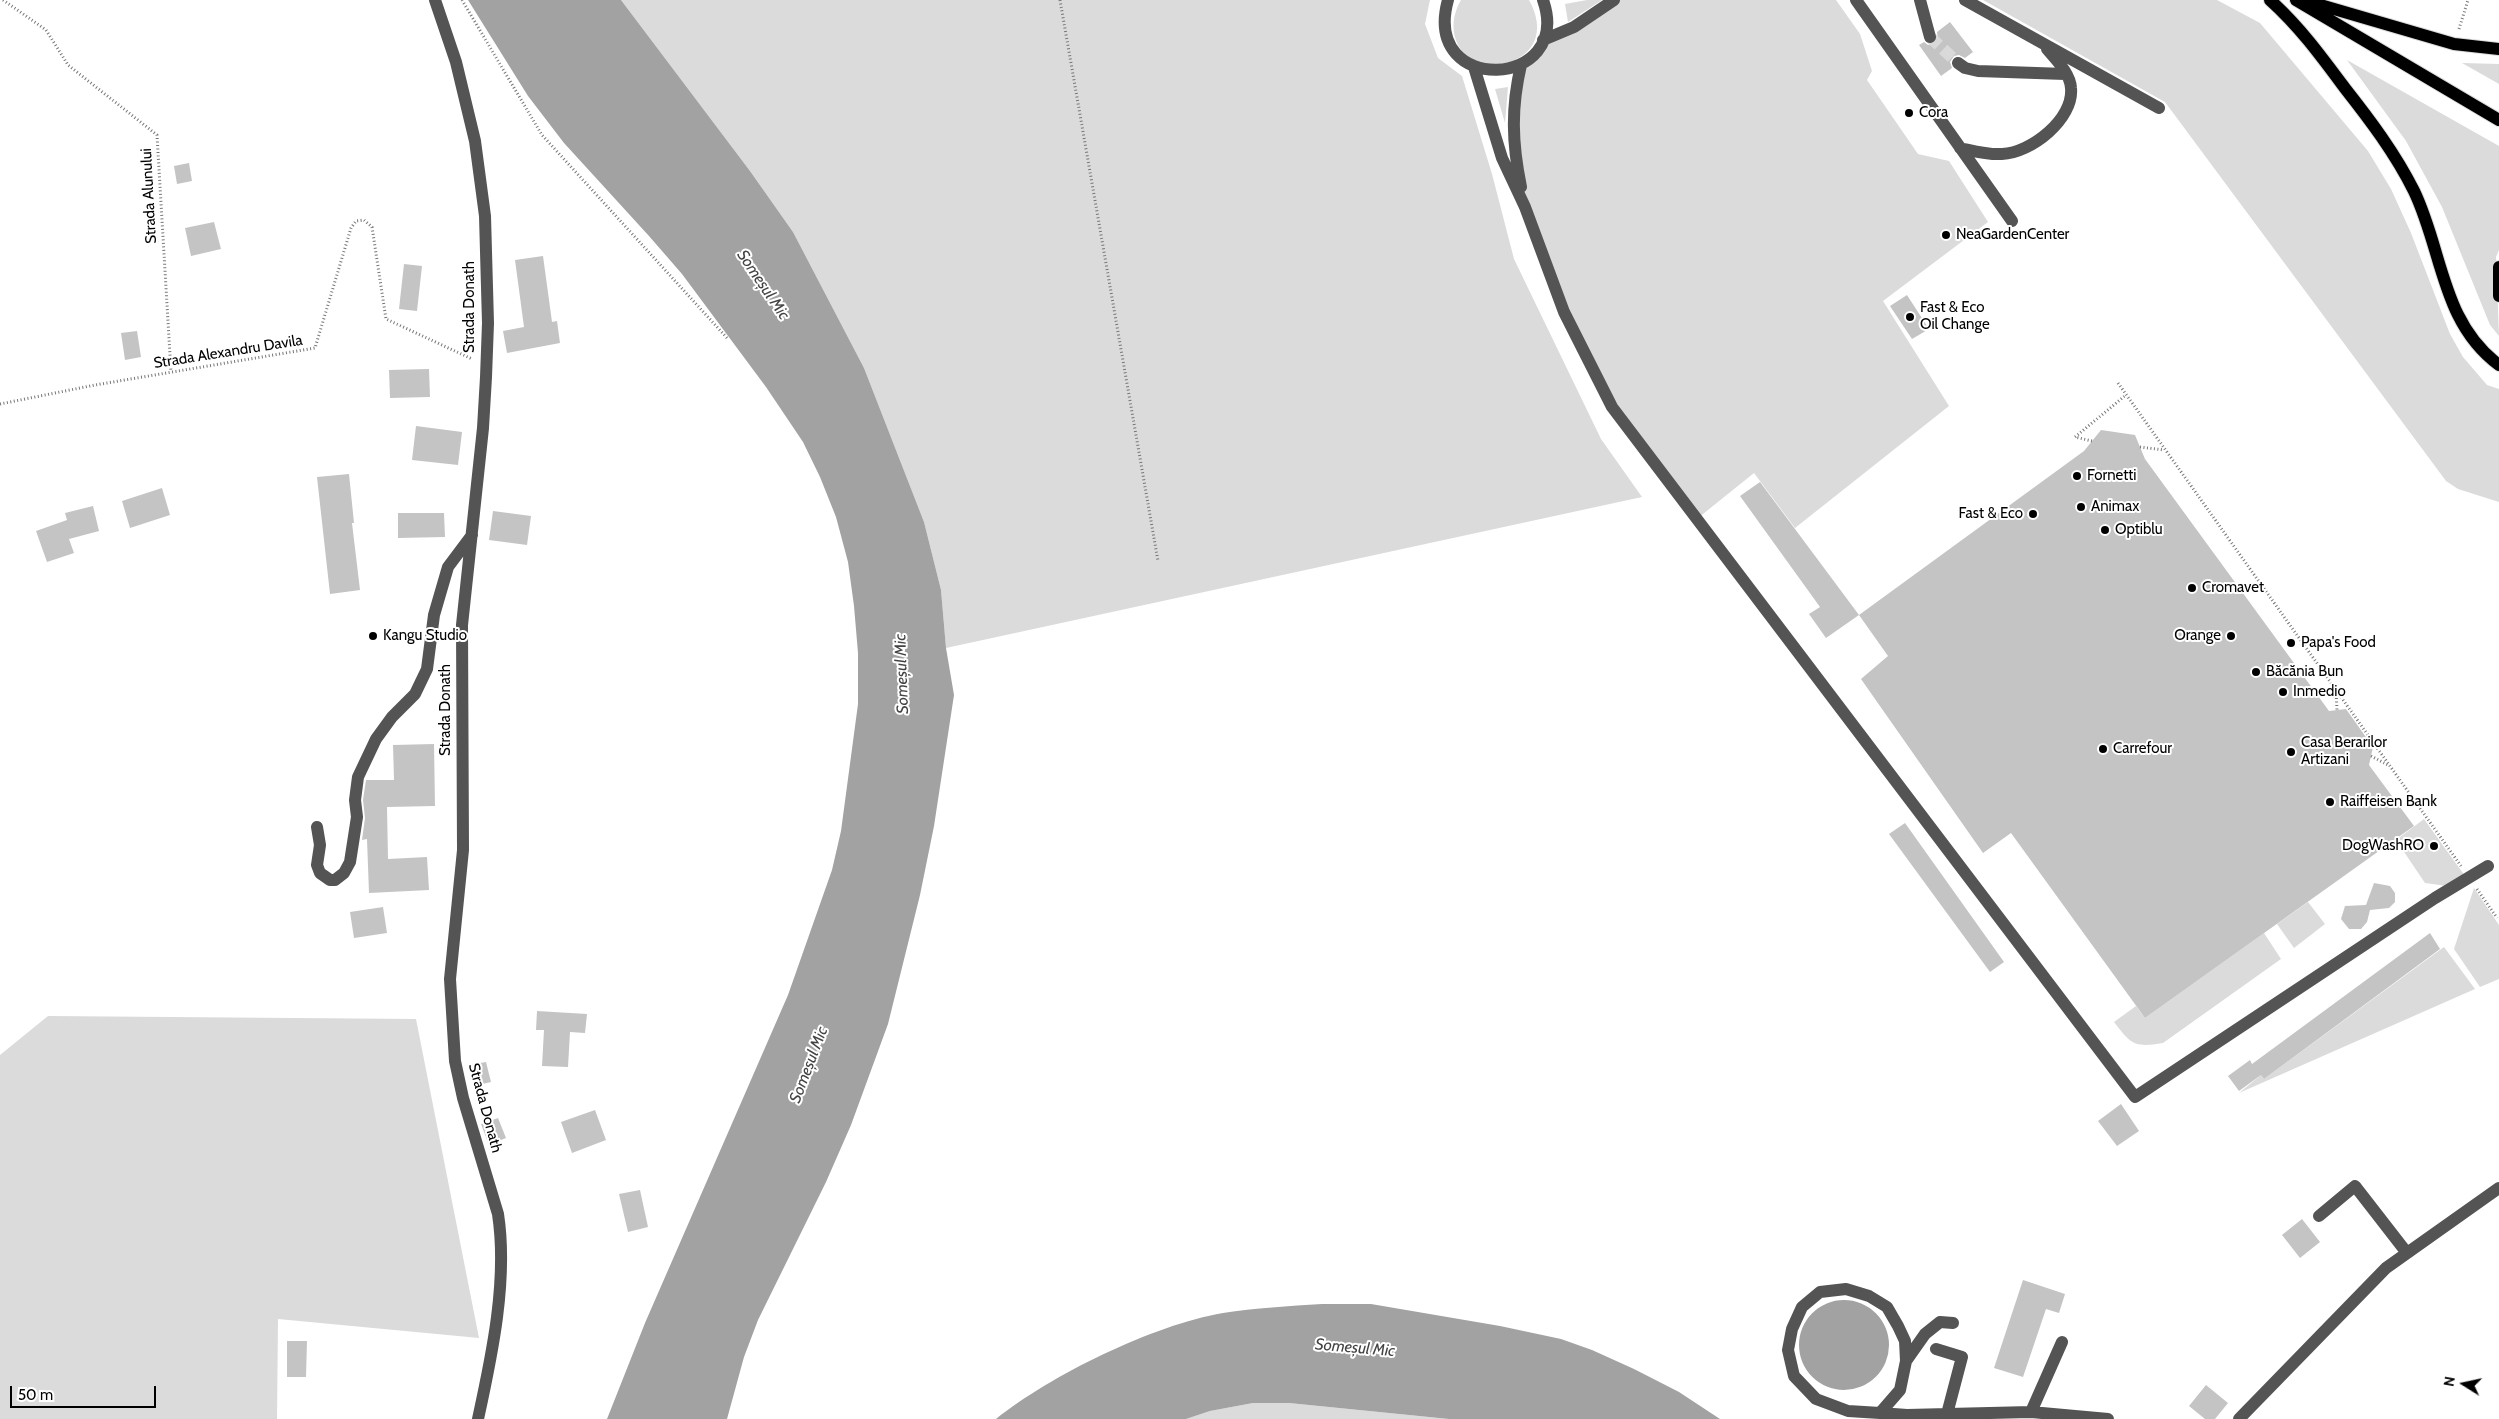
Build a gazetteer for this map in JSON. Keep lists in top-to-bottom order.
{
  "streets": {
    "street": ["Strada Donath"],
    "path": ["Strada Alunului", "Strada Alexandru Davila"]
  },
  "crossings": [
    ["Strada Alunului", "Strada Alexandru Davila"],
    ["Strada Donath", "Strada Alexandru Davila"]
  ],
  "water": ["Someșul Mic"],
  "places": [
    "Cora",
    "NeaGardenCenter",
    "Fast & Eco Oil Change",
    "Fornetti",
    "Animax",
    "Fast & Eco",
    "Optiblu",
    "Cromavet",
    "Kangu Studio",
    "Orange",
    "Papa's Food",
    "Băcănia Bun",
    "Inmedio",
    "Carrefour",
    "Casa Berarilor Artizani",
    "Raiffeisen Bank",
    "DogWashRO"
  ],
  "scale_bar": "50 m",
  "north": "left"
}
